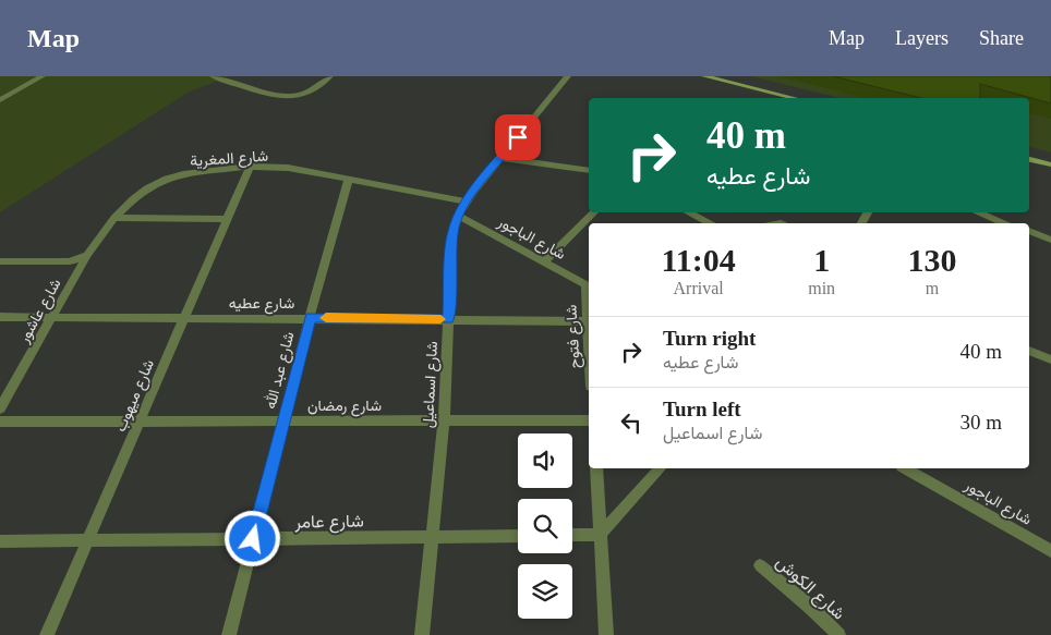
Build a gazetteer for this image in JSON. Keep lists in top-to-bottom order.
{
  "streets": {
    "street": [
      "شارع المغرية",
      "شارع الباجور",
      "شارع عطيه",
      "شارع عاشور",
      "شارع فتوح",
      "شارع عبد الله",
      "شارع اسماعيل",
      "شارع ميهوب",
      "شارع رمضان",
      "شارع عامر",
      "شارع الكوش"
    ]
  },
  "crossings": [
    ["شارع المغرية", "شارع عاشور"],
    ["شارع المغرية", "شارع عبد الله"],
    ["شارع المغرية", "شارع اسماعيل"],
    ["شارع المغرية", "شارع ميهوب"],
    ["شارع الباجور", "شارع فتوح"],
    ["شارع الباجور", "شارع اسماعيل"],
    ["شارع عطيه", "شارع عاشور"],
    ["شارع عطيه", "شارع فتوح"],
    ["شارع عطيه", "شارع عبد الله"],
    ["شارع عطيه", "شارع اسماعيل"],
    ["شارع عطيه", "شارع ميهوب"],
    ["شارع عبد الله", "شارع رمضان"],
    ["شارع عبد الله", "شارع عامر"],
    ["شارع اسماعيل", "شارع رمضان"],
    ["شارع اسماعيل", "شارع عامر"],
    ["شارع ميهوب", "شارع رمضان"],
    ["شارع ميهوب", "شارع عامر"]
  ],
  "page": {
    "header": "Map",
    "nav": ["Map", "Layers", "Share"],
    "turn": ["40 m", "شارع عطيه"],
    "eta": [
      "11:04",
      "Arrival",
      "1",
      "min",
      "130",
      "m"
    ],
    "list": [
      {
        "name": "Turn right",
        "note": "شارع عطيه",
        "value": "40 m"
      },
      {
        "name": "Turn left",
        "note": "شارع اسماعيل",
        "value": "30 m"
      }
    ]
  }
}
